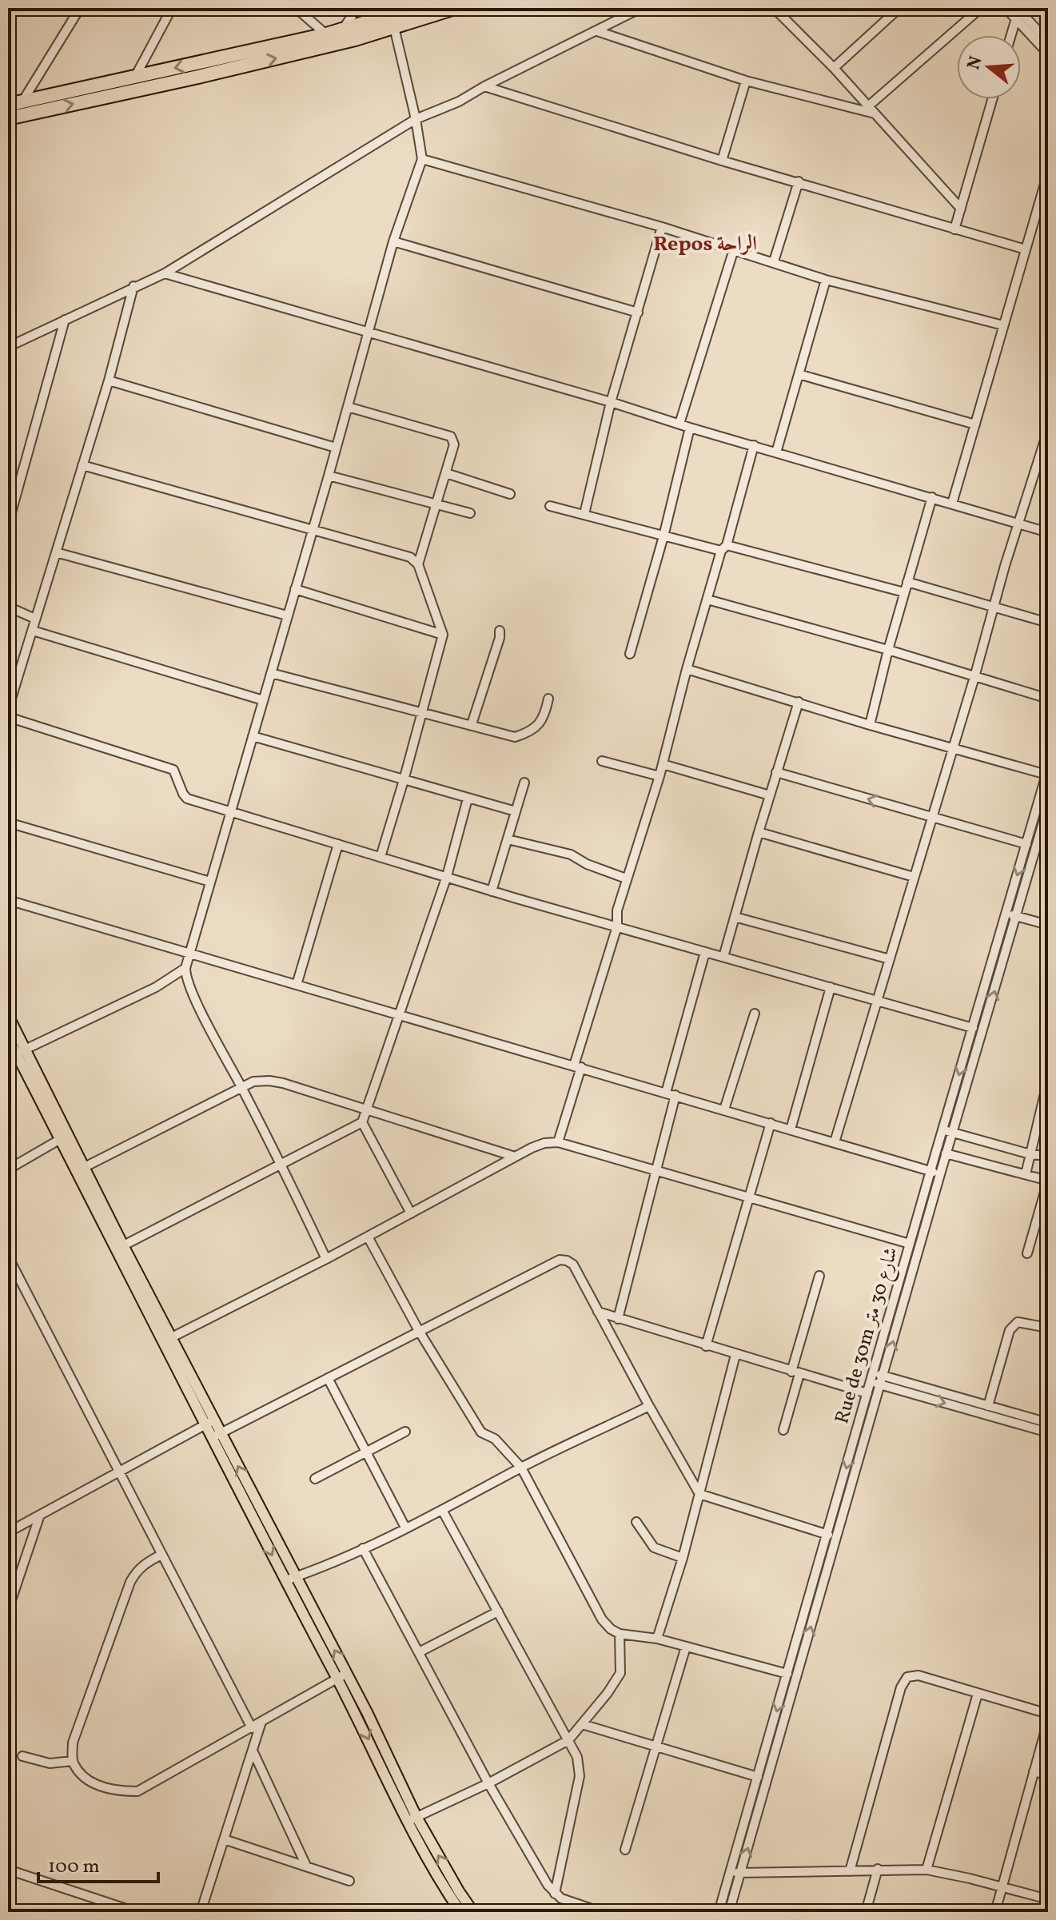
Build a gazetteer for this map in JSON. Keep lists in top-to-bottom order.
{
  "streets": {
    "street": ["Rue de 30m شارع 30 متر"]
  },
  "districts": ["Repos الراحة"],
  "scale_bar": "100 m",
  "north": "left"
}
